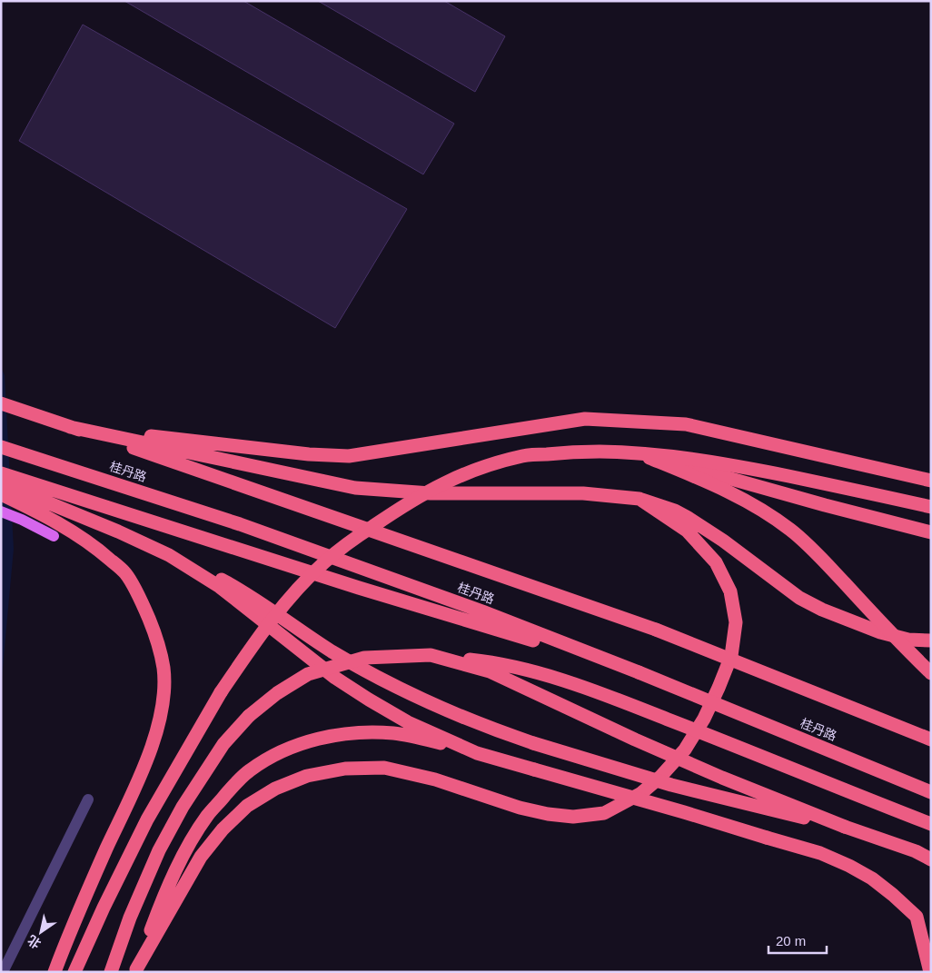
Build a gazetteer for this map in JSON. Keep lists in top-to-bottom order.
{
  "streets": {
    "highway": ["桂丹路"]
  },
  "scale_bar": "20 m",
  "north": "bottom left"
}
